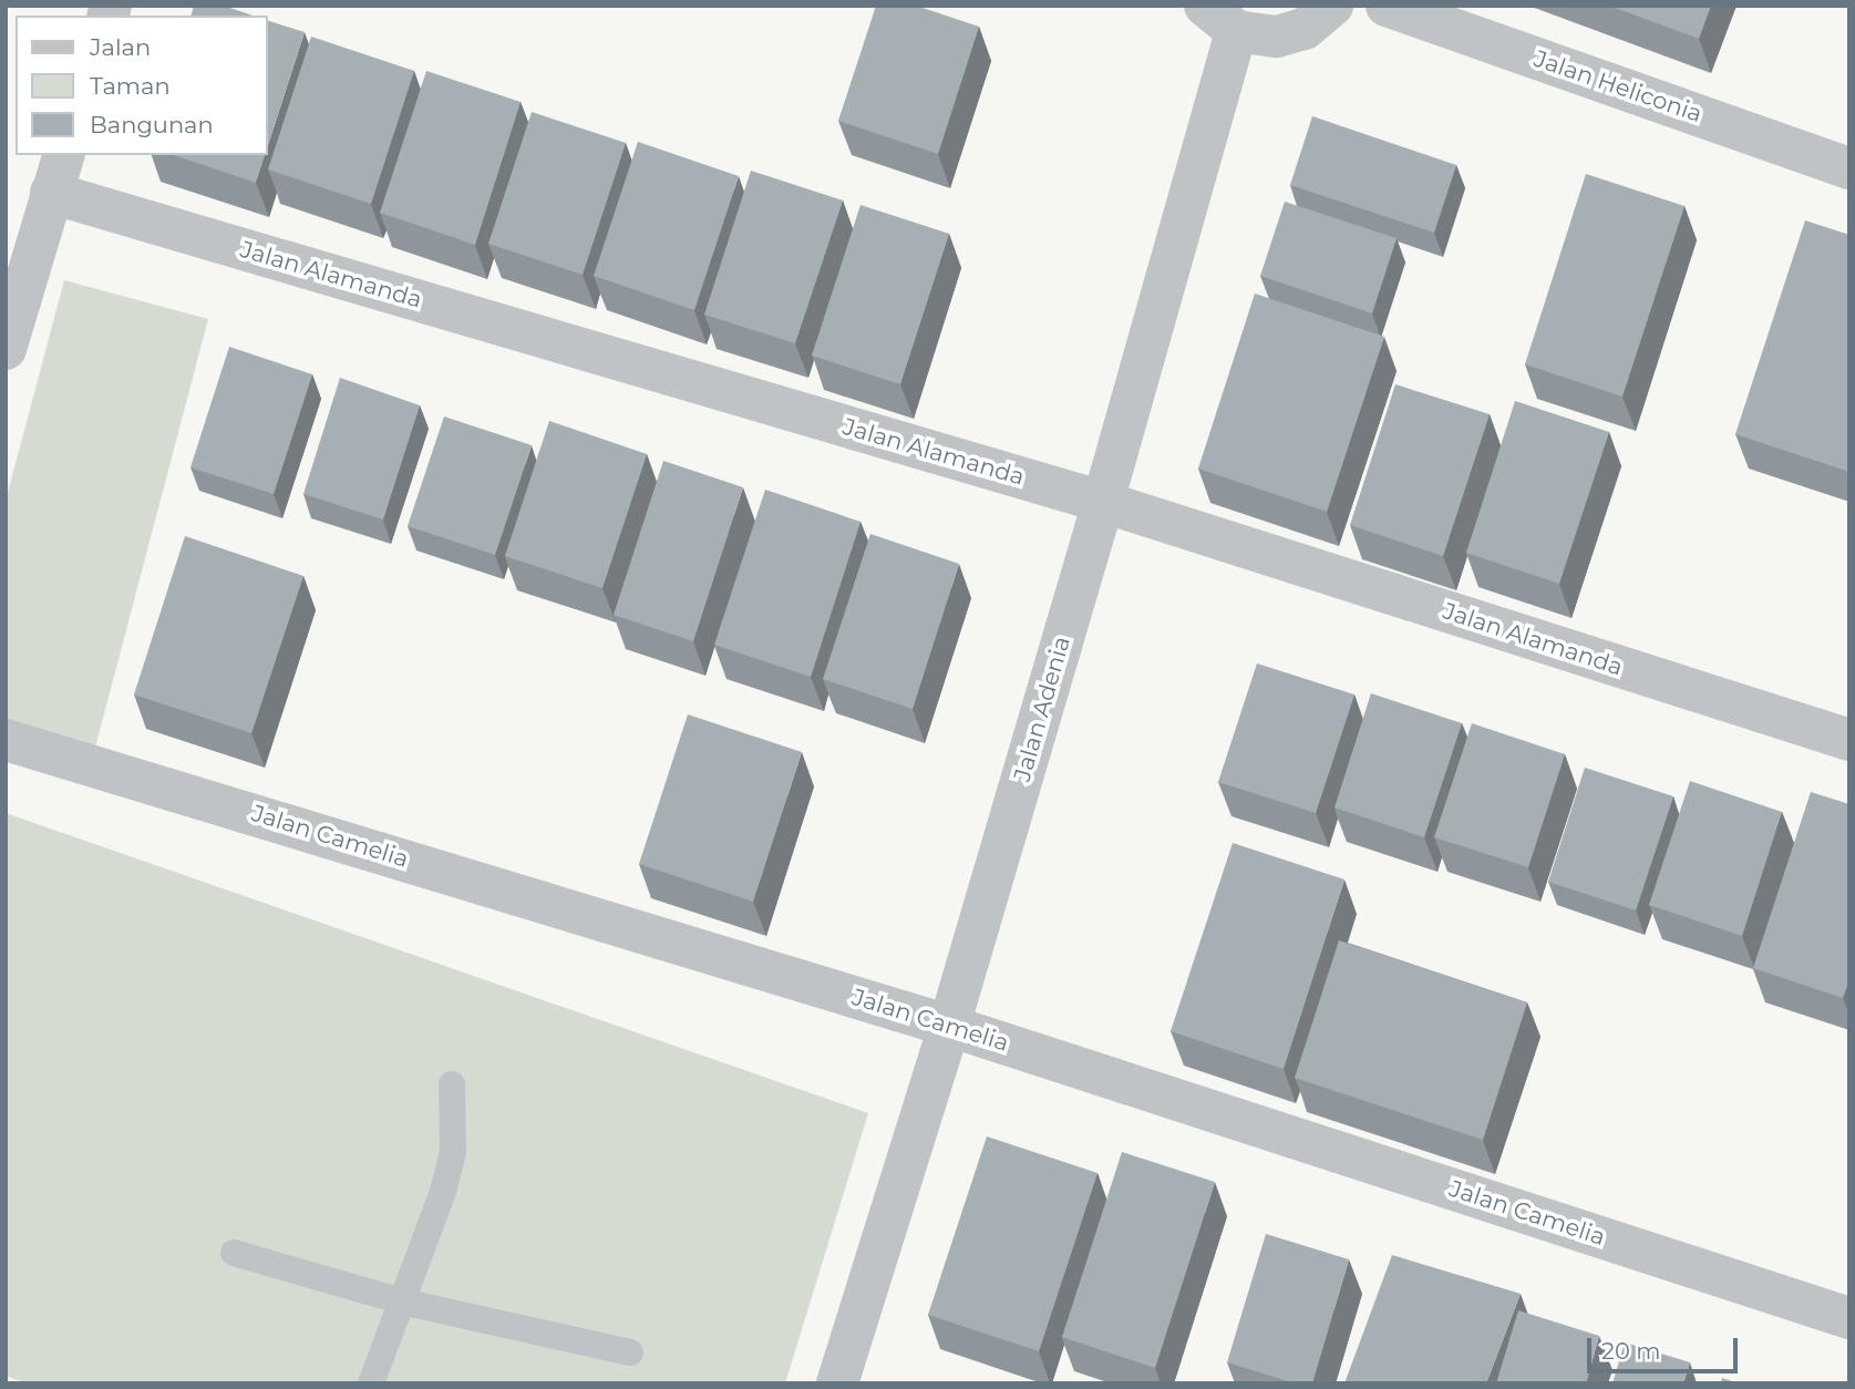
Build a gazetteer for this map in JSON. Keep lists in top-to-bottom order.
{
  "streets": {
    "street": [
      "Jalan Heliconia",
      "Jalan Alamanda",
      "Jalan Adenia",
      "Jalan Camelia"
    ]
  },
  "crossings": [
    ["Jalan Alamanda", "Jalan Adenia"],
    ["Jalan Adenia", "Jalan Camelia"]
  ],
  "legend": ["Jalan", "Taman", "Bangunan"],
  "scale_bar": "20 m"
}
